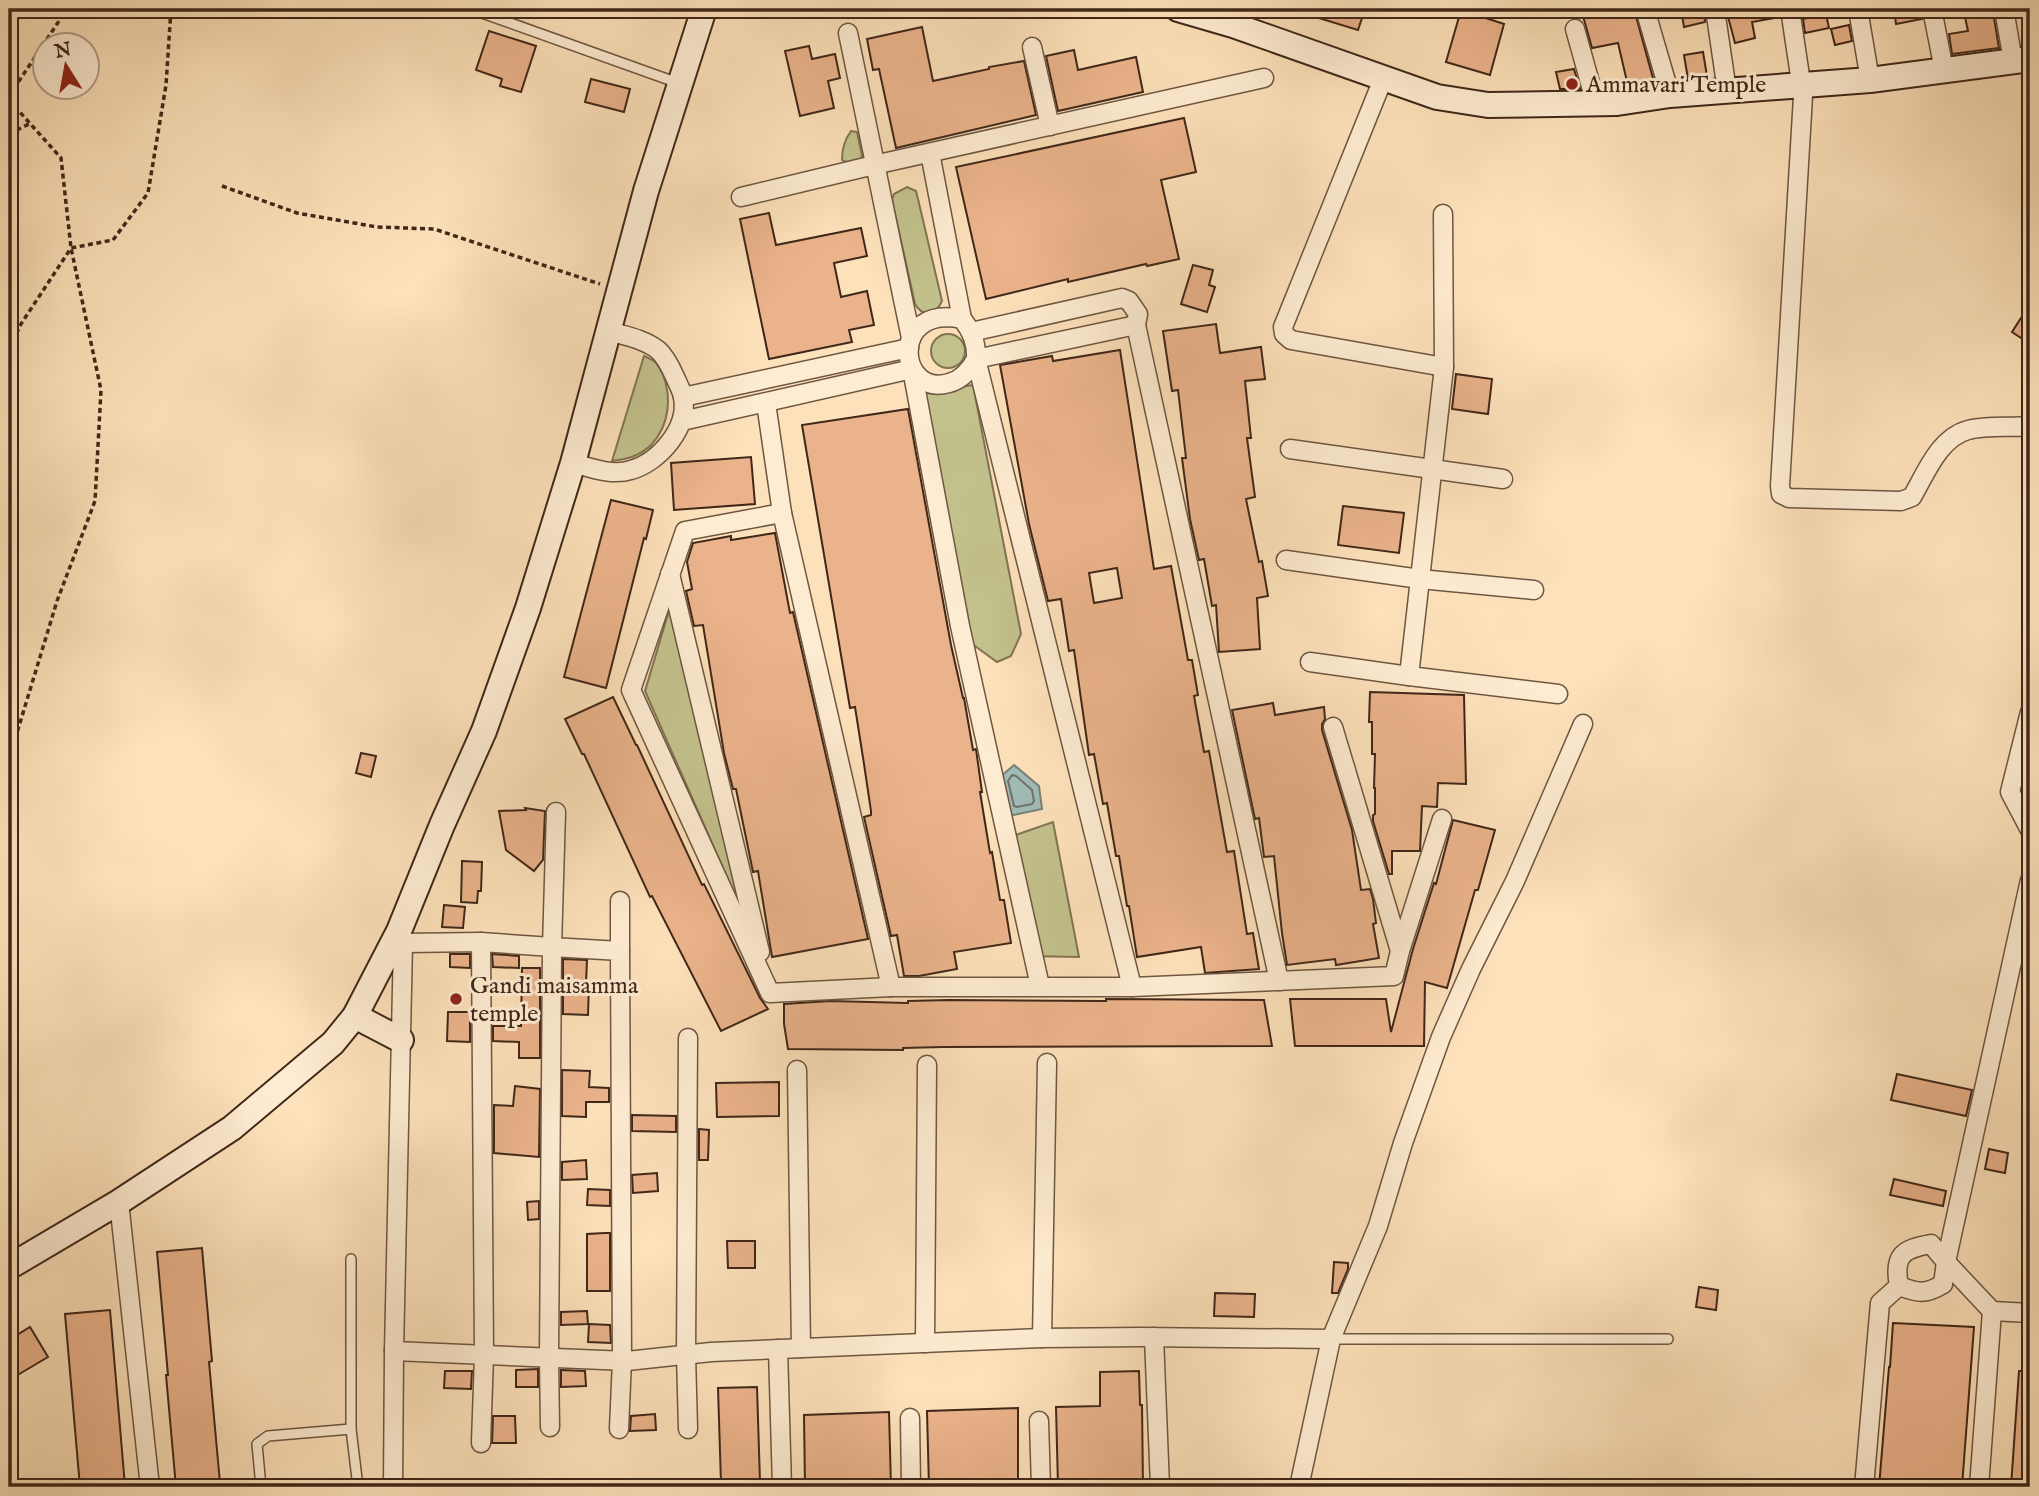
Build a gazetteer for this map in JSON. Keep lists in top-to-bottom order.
{
  "places": ["Ammavari Temple", "Gandi maisamma temple"],
  "north": "top"
}
